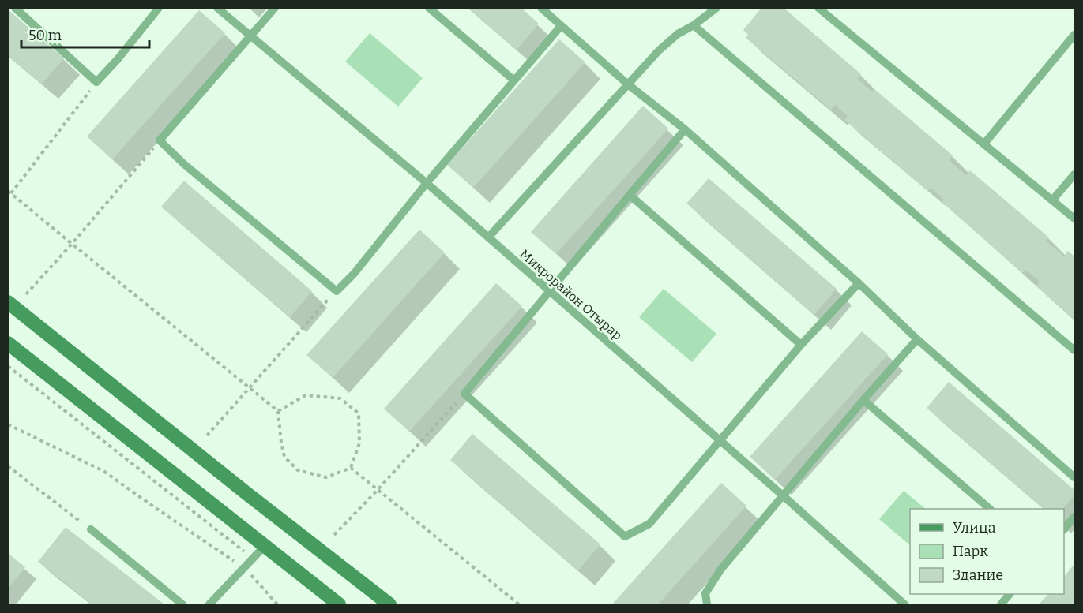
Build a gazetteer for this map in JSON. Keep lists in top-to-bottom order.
{
  "streets": {
    "lane": ["Микрорайон Отырар"]
  },
  "legend": ["Улица", "Парк", "Здание"],
  "scale_bar": "50 m"
}
